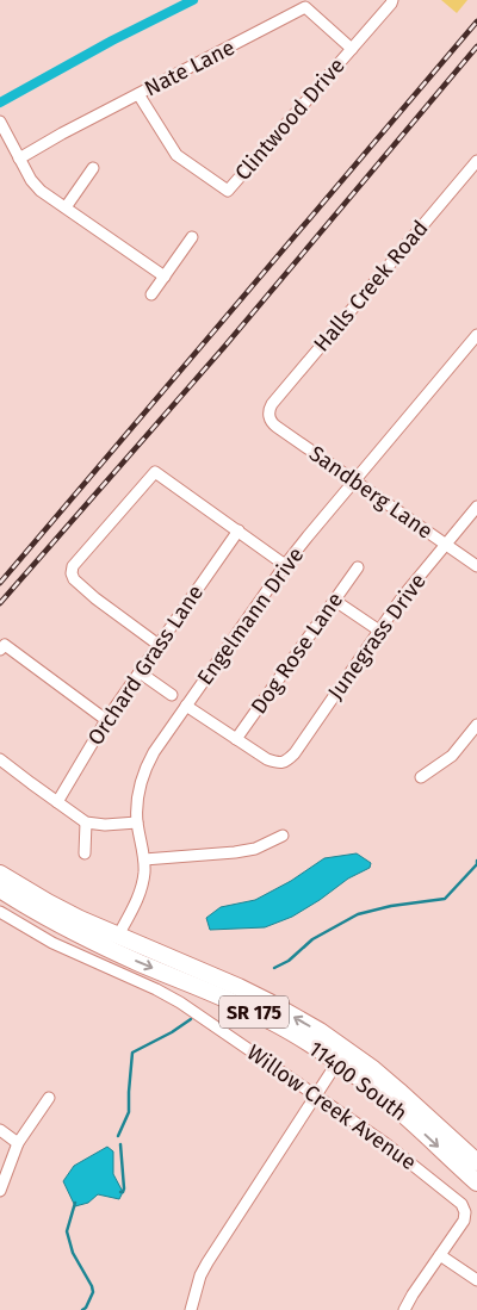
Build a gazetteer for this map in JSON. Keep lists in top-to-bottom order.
{
  "streets": {
    "main road": ["SR 175", "11400 South"],
    "street": [
      "Nate Lane",
      "Clintwood Drive",
      "Halls Creek Road",
      "Sandberg Lane",
      "Engelmann Drive",
      "Junegrass Drive",
      "Dog Rose Lane",
      "Orchard Grass Lane",
      "Willow Creek Avenue"
    ]
  },
  "crossings": [
    ["Nate Lane", "Clintwood Drive"],
    ["Halls Creek Road", "Sandberg Lane"],
    ["Sandberg Lane", "Engelmann Drive"],
    ["Sandberg Lane", "Junegrass Drive"],
    ["Engelmann Drive", "11400 South"],
    ["Junegrass Drive", "Dog Rose Lane"]
  ]
}
